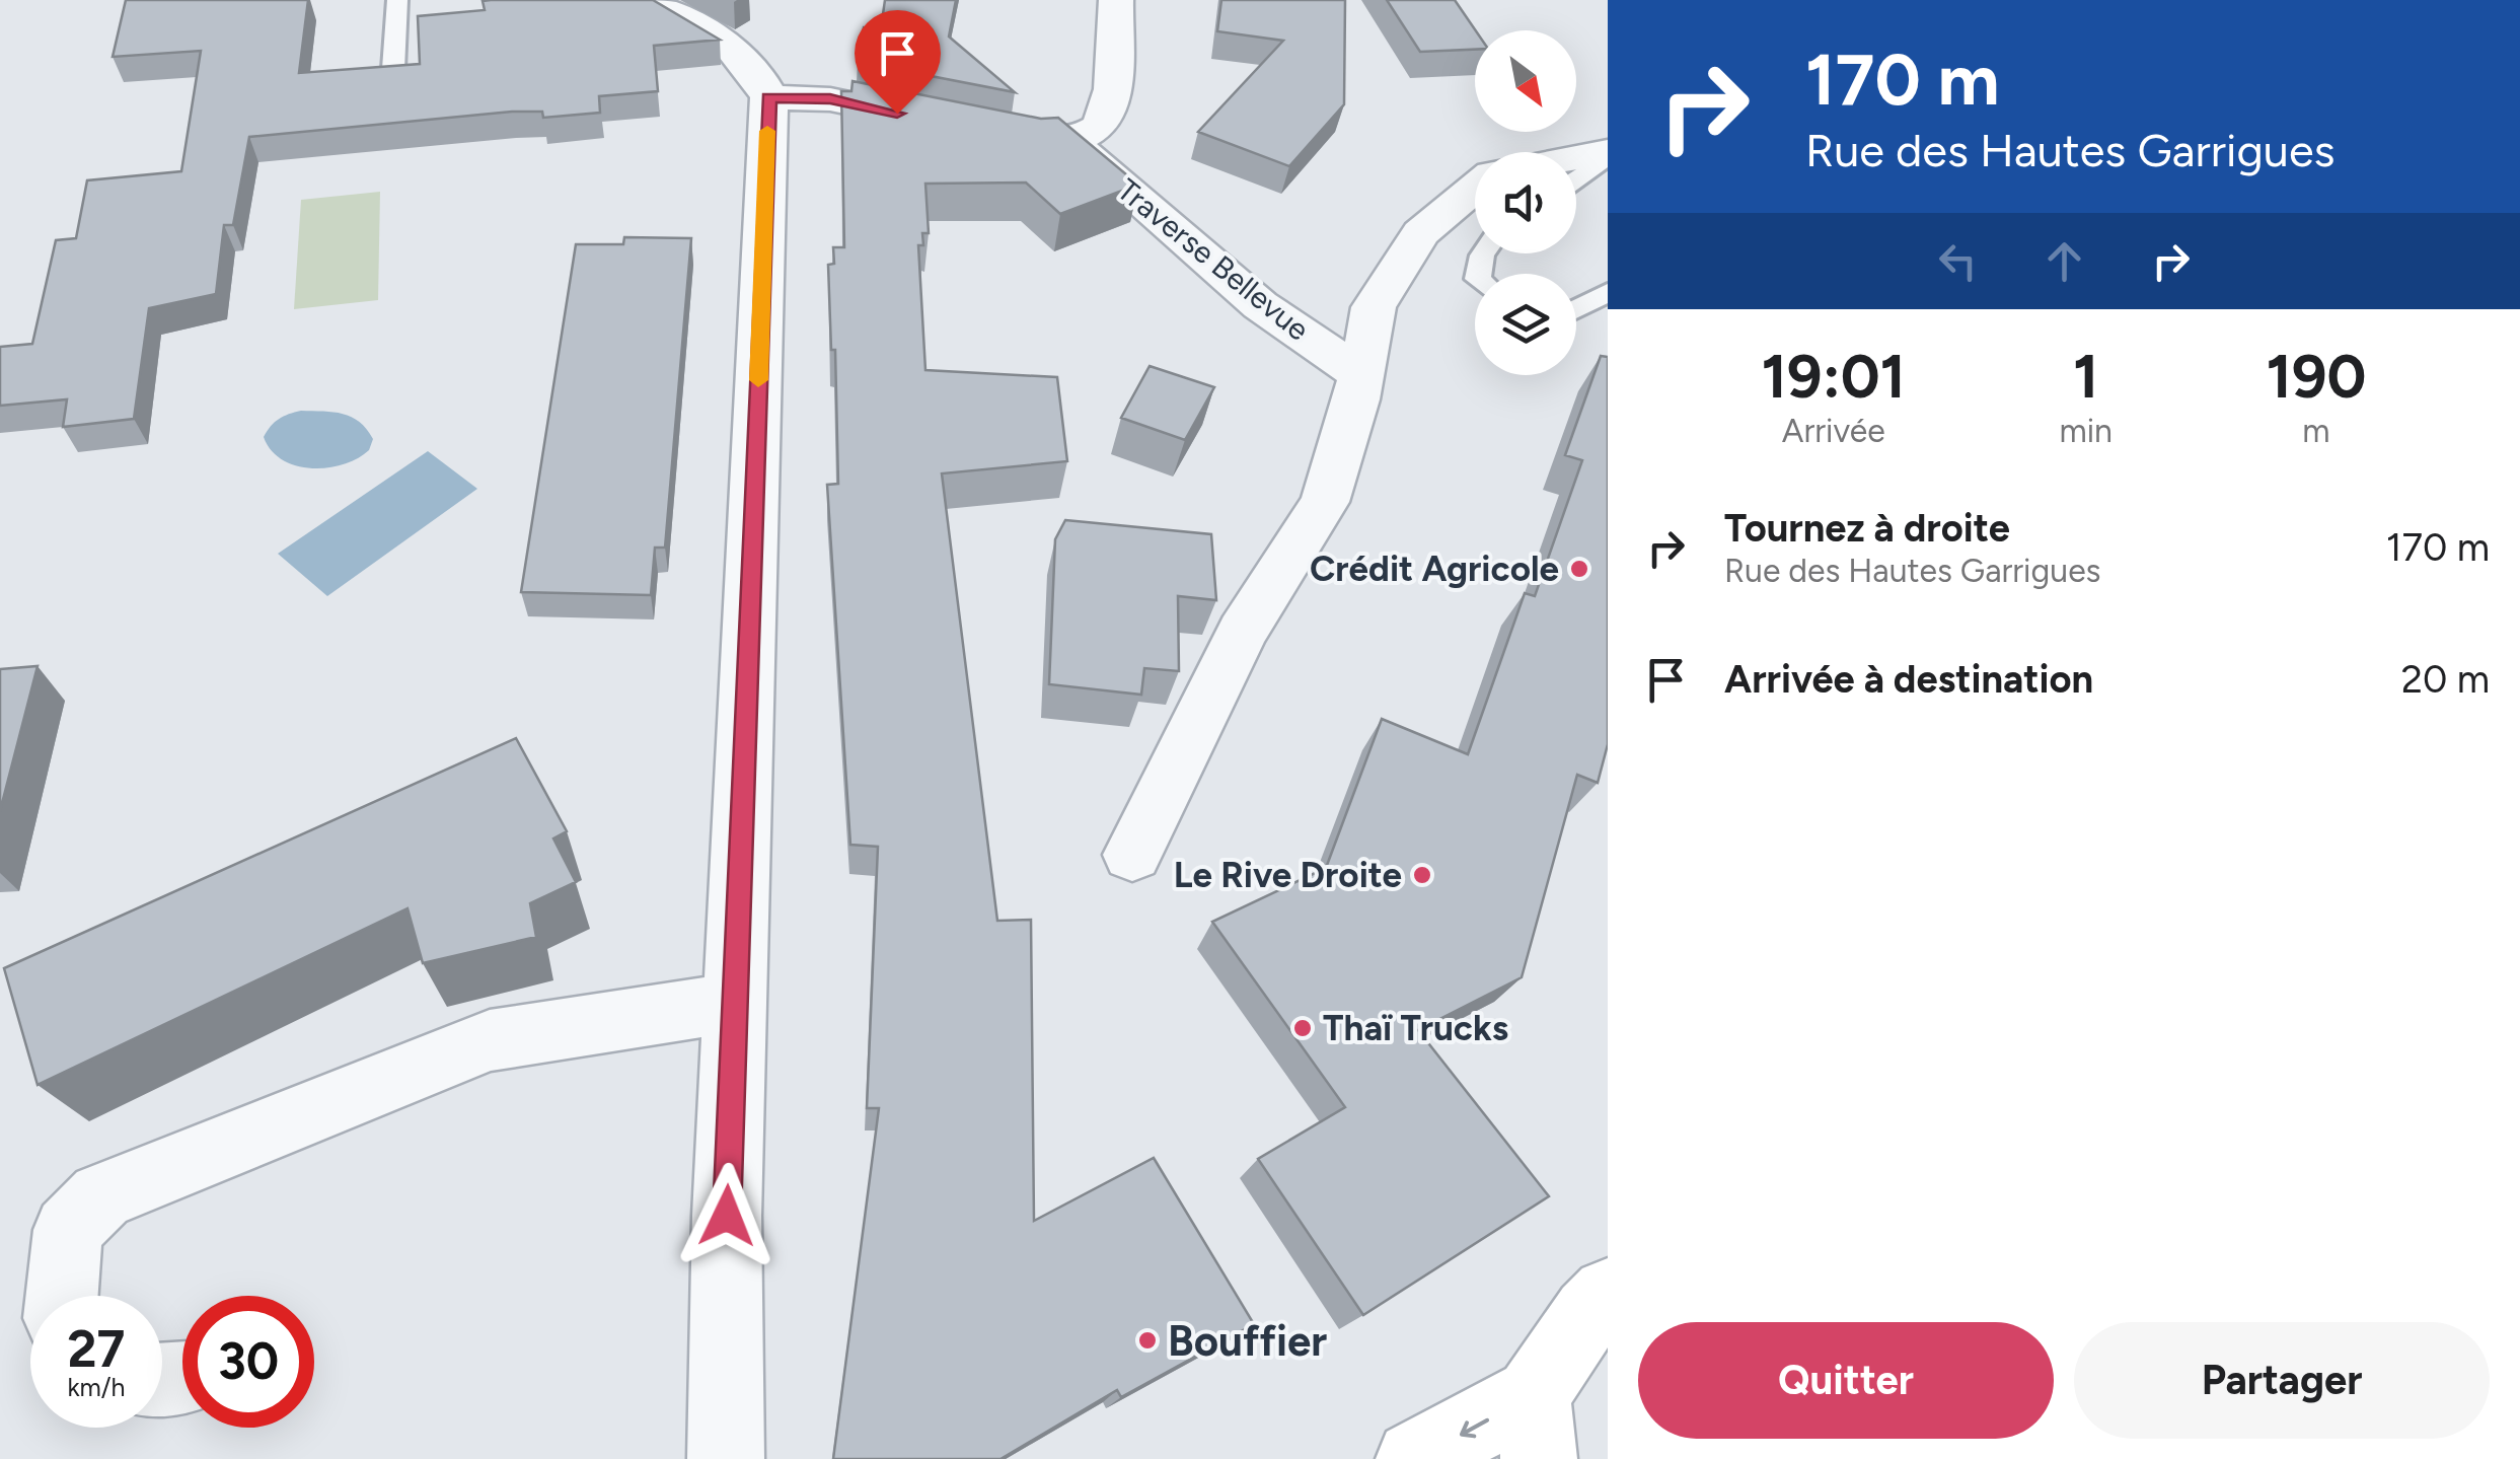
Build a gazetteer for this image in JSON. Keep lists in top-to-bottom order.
{
  "streets": {
    "street": ["Traverse Bellevue"]
  },
  "places": [
    "Crédit Agricole",
    "Le Rive Droite",
    "Thaï Trucks",
    "Bouffier"
  ],
  "north": "bottom right",
  "page": {
    "turn": ["170 m", "Rue des Hautes Garrigues"],
    "eta": [
      "19:01",
      "Arrivée",
      "1",
      "min",
      "190",
      "m"
    ],
    "list": [
      {
        "name": "Tournez à droite",
        "note": "Rue des Hautes Garrigues",
        "value": "170 m"
      },
      {
        "name": "Arrivée à destination",
        "value": "20 m"
      }
    ],
    "speed": "27 km/h",
    "limit": "30",
    "buttons": ["Quitter", "Partager"]
  }
}
